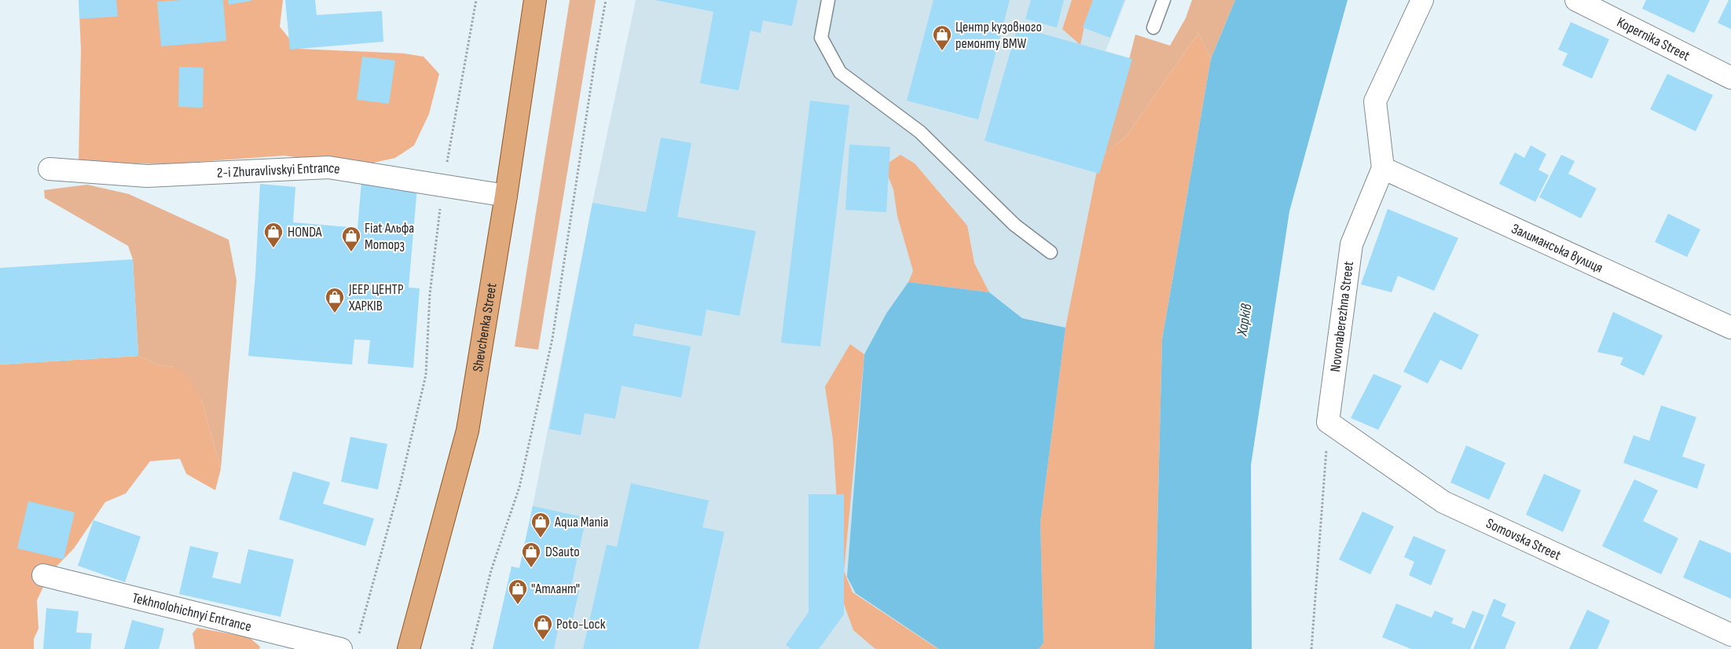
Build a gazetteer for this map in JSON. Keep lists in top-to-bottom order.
{
  "streets": {
    "main road": ["Shevchenka Street"],
    "street": [
      "Kopernika Street",
      "2-i Zhuravlivskyi Entrance",
      "Залиманська вулиця",
      "Novonaberezhna Street",
      "Somovska Street",
      "Tekhnolohichnyi Entrance"
    ]
  },
  "crossings": [
    ["2-i Zhuravlivskyi Entrance", "Shevchenka Street"],
    ["Залиманська вулиця", "Novonaberezhna Street"],
    ["Novonaberezhna Street", "Somovska Street"]
  ],
  "water": ["Харків"],
  "places": {
    "shop": [
      "Центр кузовного ремонту BMW",
      "HONDA",
      "Fiat Альфа Моторз",
      "JEEP ЦЕНТР ХАРКІВ",
      "Aqua Mania",
      "DSauto",
      "\"Атлант\"",
      "Poto-Lock"
    ]
  }
}
